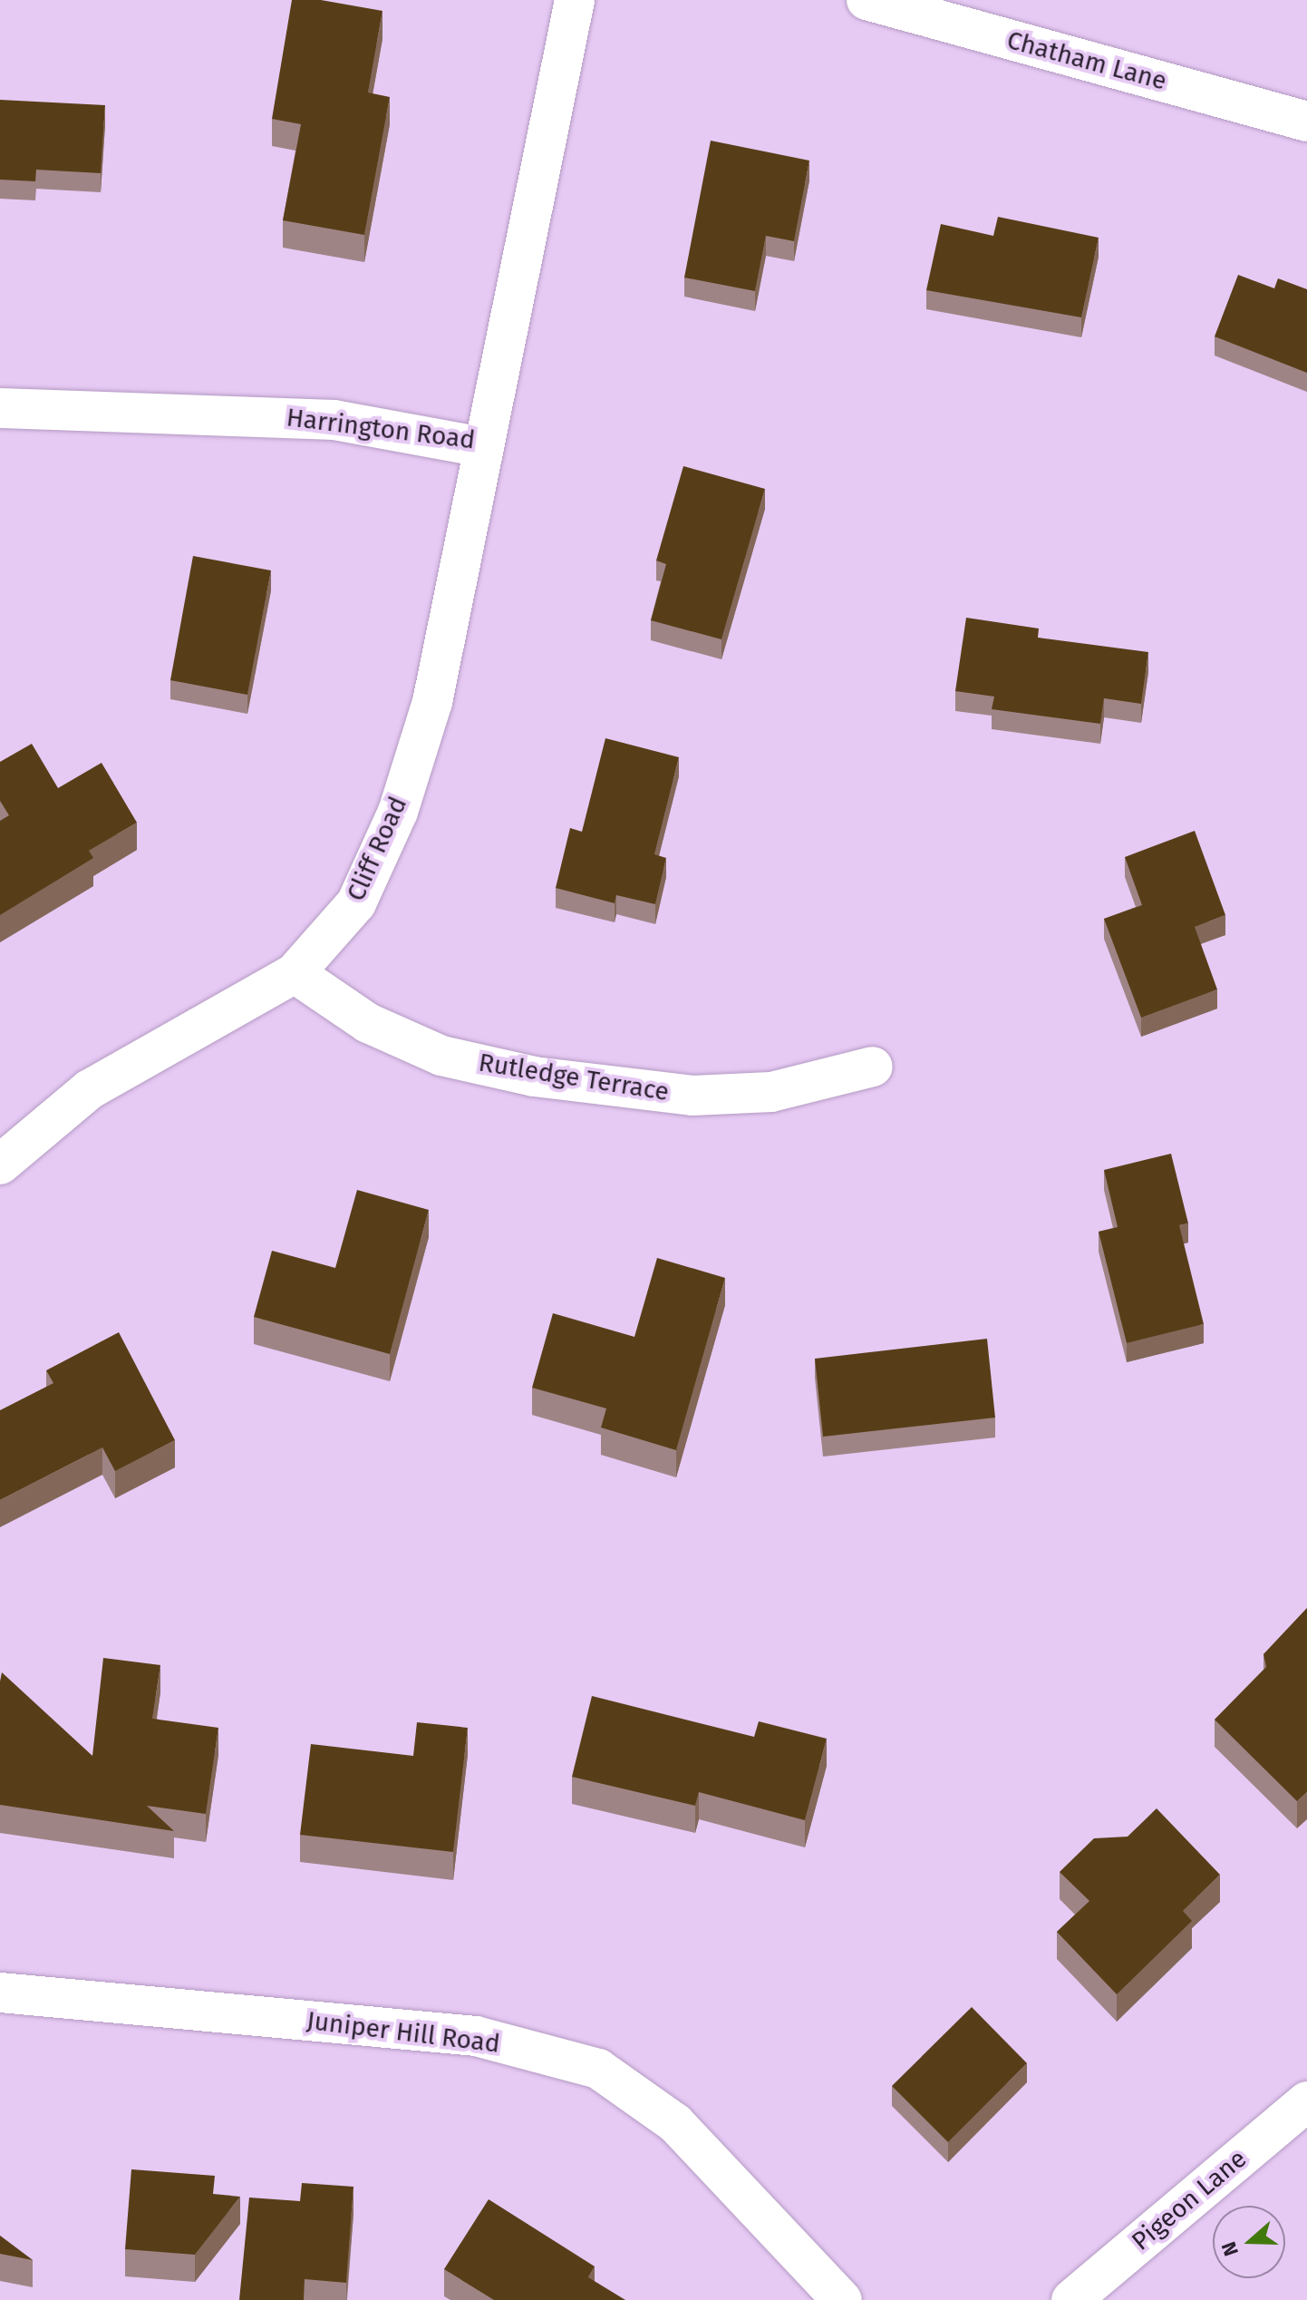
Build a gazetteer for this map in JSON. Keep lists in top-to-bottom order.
{
  "streets": {
    "street": [
      "Chatham Lane",
      "Harrington Road",
      "Cliff Road",
      "Rutledge Terrace",
      "Juniper Hill Road",
      "Pigeon Lane"
    ]
  },
  "crossings": [
    ["Harrington Road", "Cliff Road"],
    ["Cliff Road", "Rutledge Terrace"]
  ],
  "north": "left"
}
